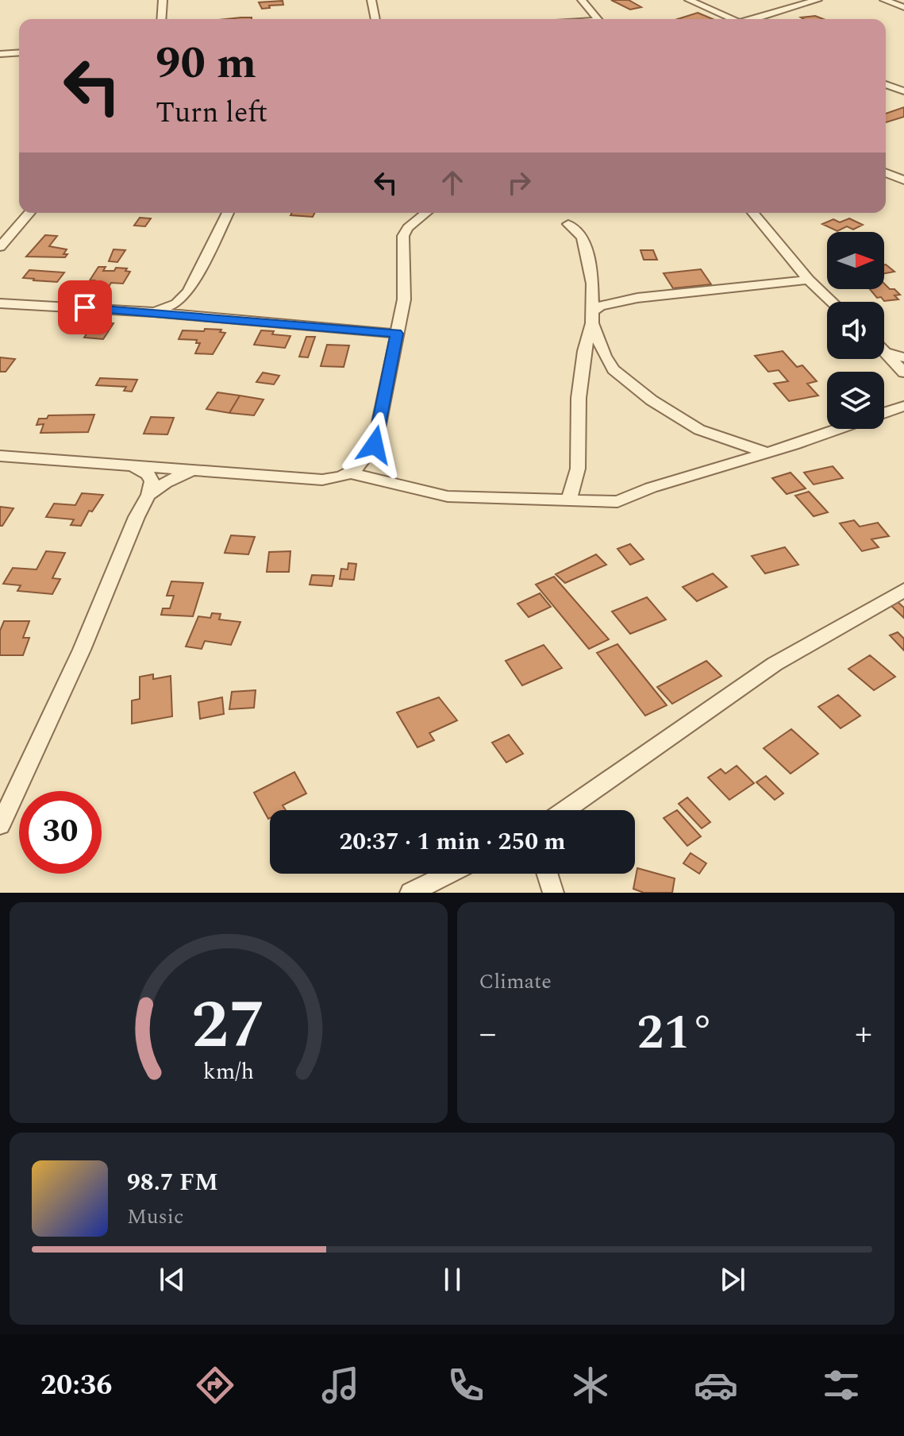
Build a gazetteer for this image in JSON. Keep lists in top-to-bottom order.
{
  "north": "right",
  "page": {
    "turn": ["90 m", "Turn left"],
    "limit": "30",
    "trip": "20:37 · 1 min · 250 m",
    "tile": "Climate",
    "heat": ["−", "21°", "+"],
    "song": ["98.7 FM", "Music"],
    "tabs": "20:36",
    "gauge": ["27", "km/h"]
  }
}
